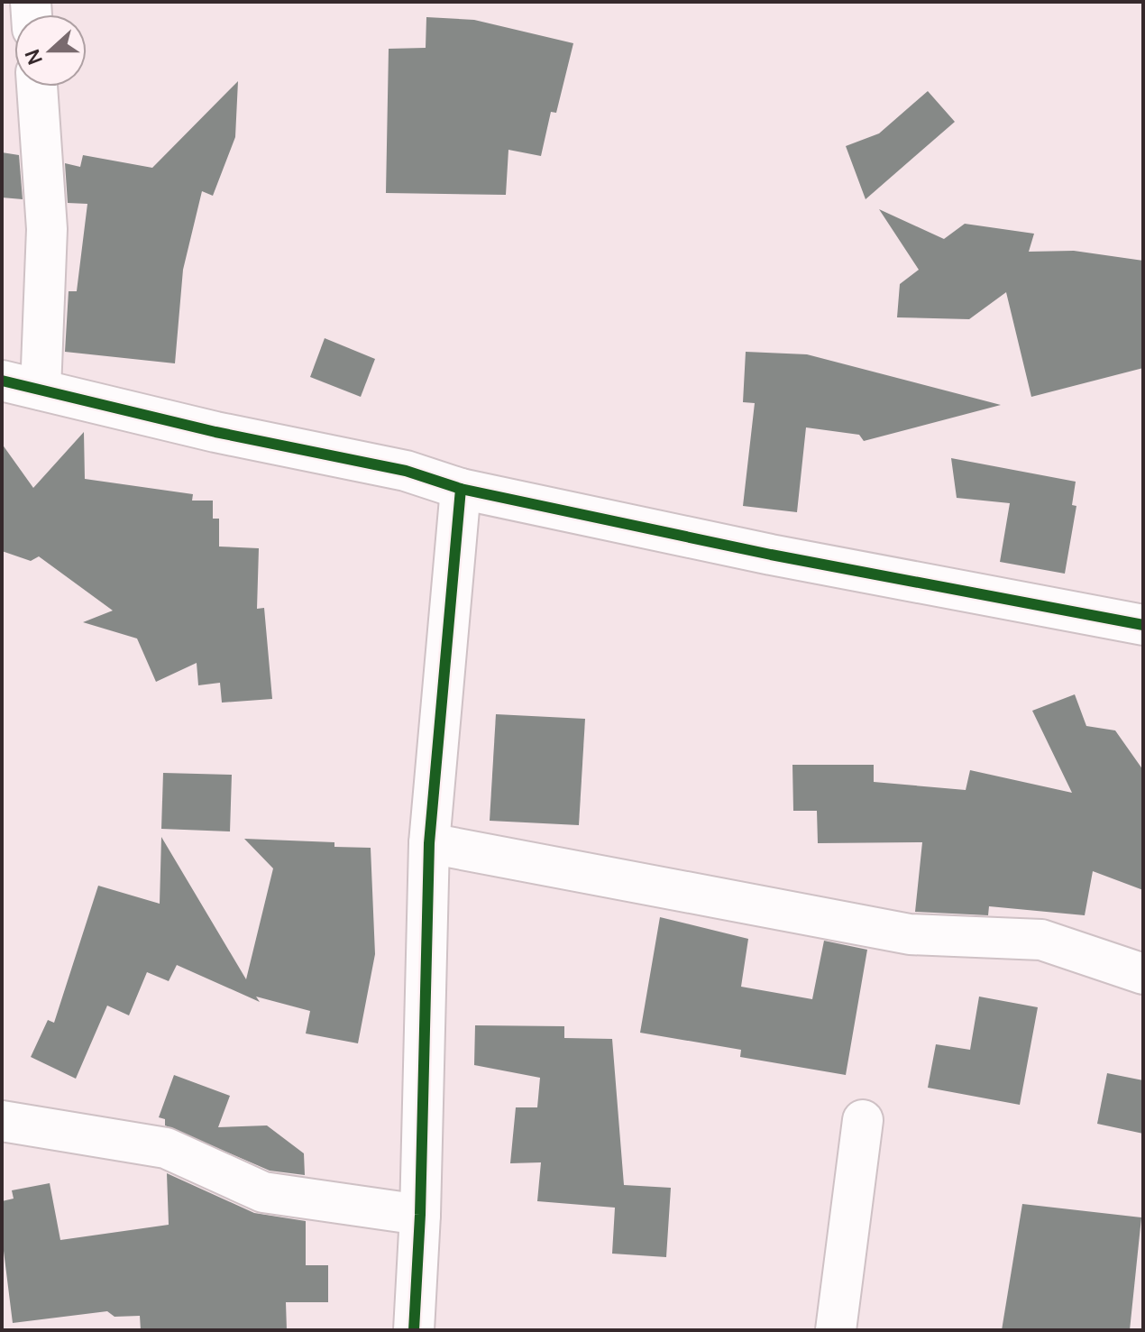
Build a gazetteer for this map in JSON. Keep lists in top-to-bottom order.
{
  "north": "left"
}
